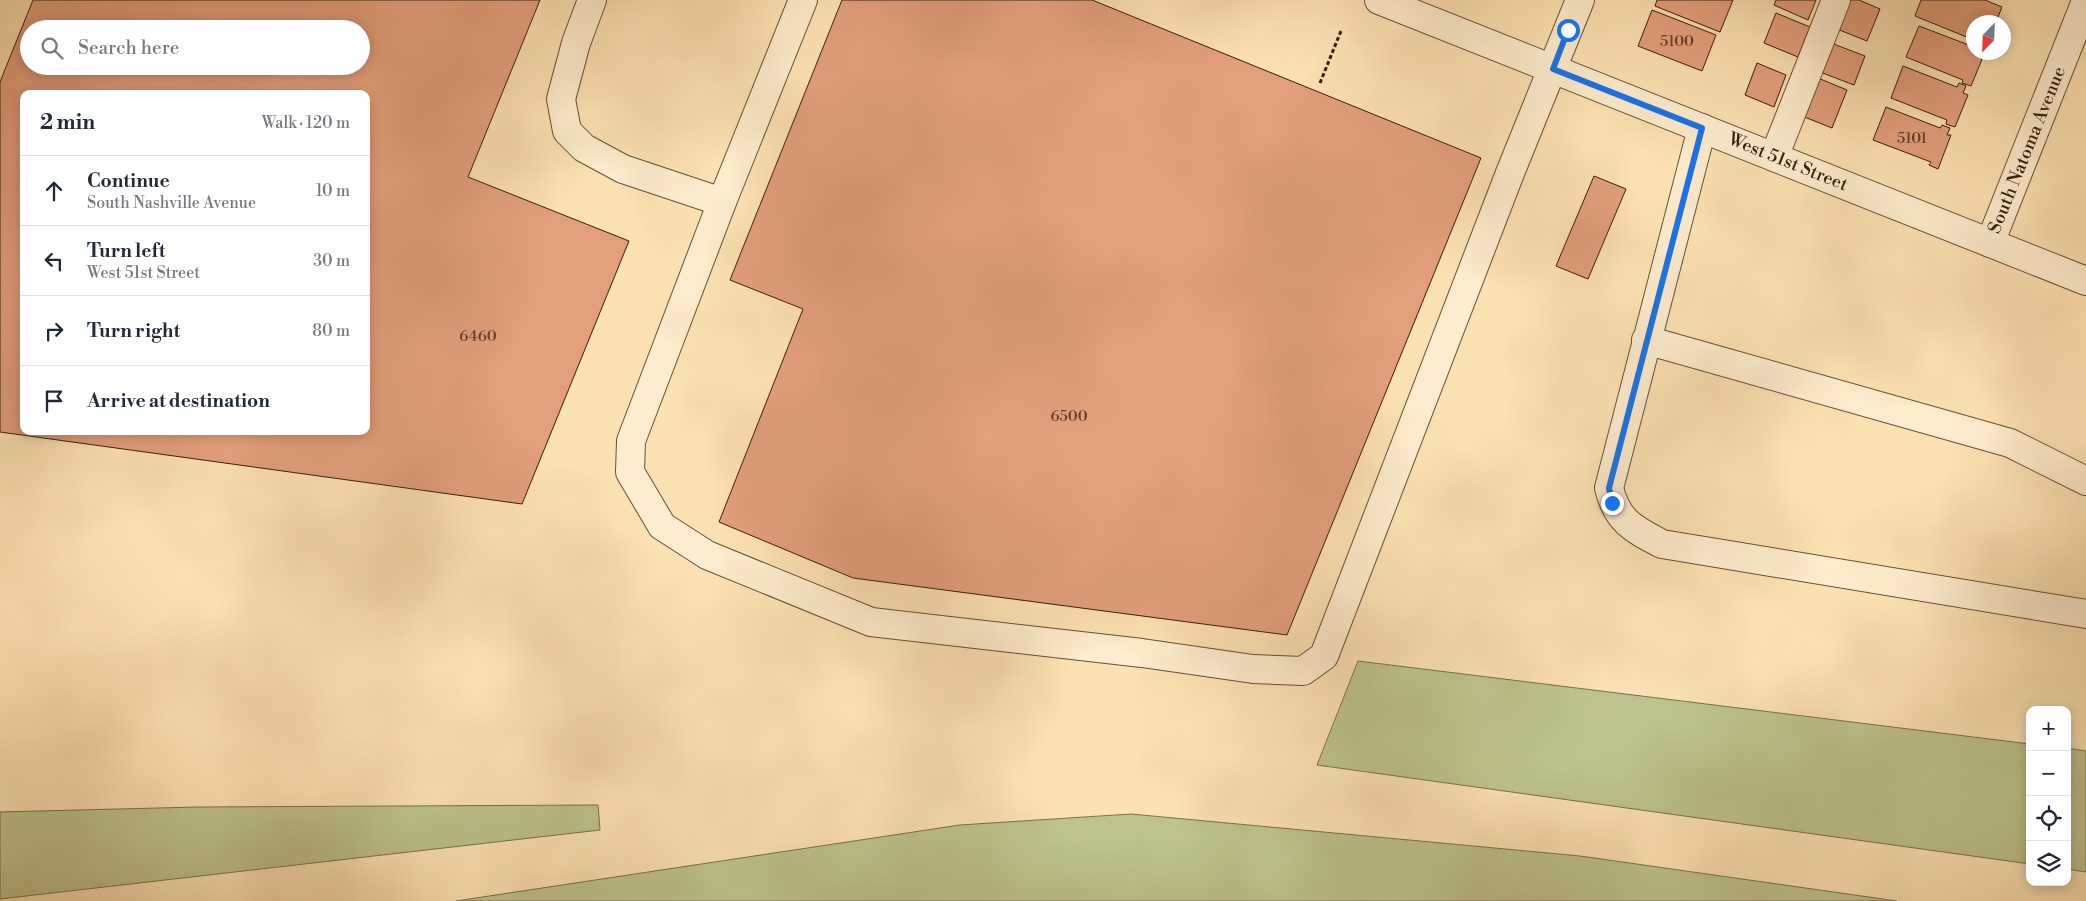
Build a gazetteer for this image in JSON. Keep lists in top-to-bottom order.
{
  "streets": {
    "street": ["South Natoma Avenue", "West 51st Street"]
  },
  "crossings": [
    ["South Natoma Avenue", "West 51st Street"]
  ],
  "house_numbers": [
    "5100",
    "5101",
    "6460",
    "6500"
  ],
  "north": "bottom left",
  "page": {
    "search": "Search here",
    "heading": ["2 min", "Walk · 120 m"],
    "list": [
      ["Continue", "South Nashville Avenue", "10 m"],
      ["Turn left", "West 51st Street", "30 m"],
      ["Turn right", "80 m"],
      "Arrive at destination"
    ],
    "map_buttons": ["+", "−"]
  }
}
